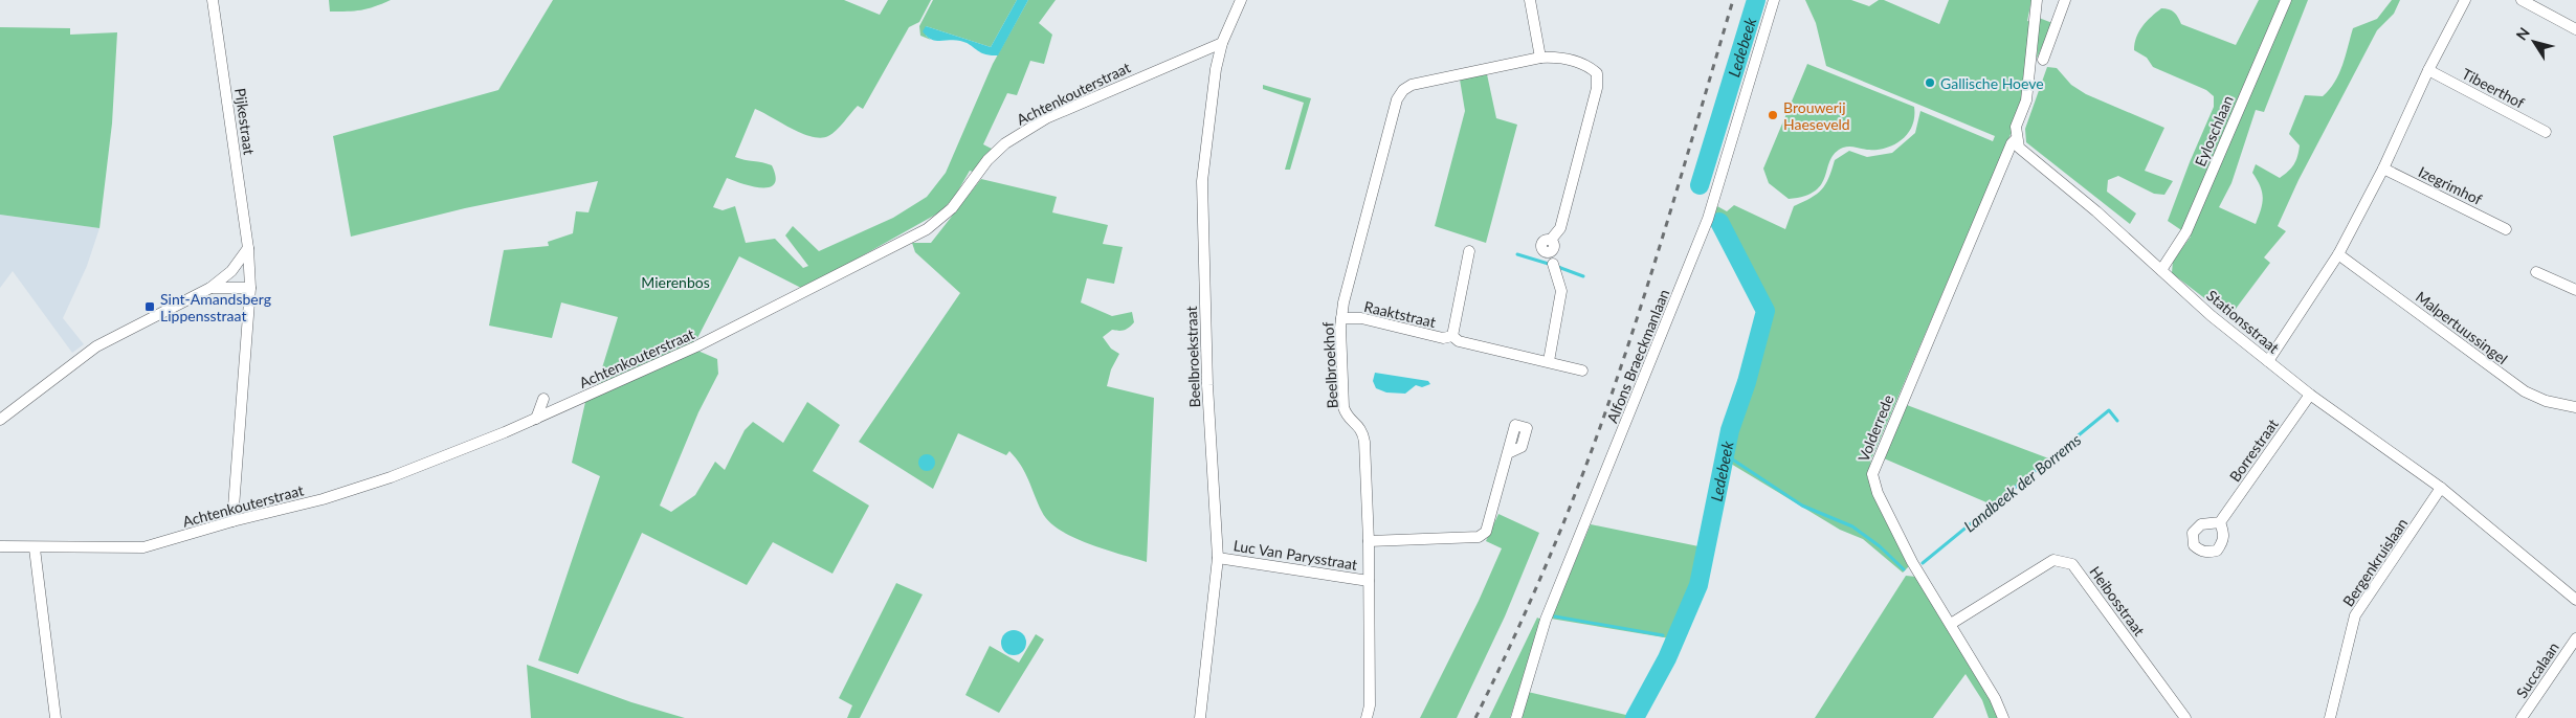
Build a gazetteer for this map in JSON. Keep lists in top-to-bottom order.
{
  "streets": {
    "street": [
      "Tibeerthof",
      "Achtenkouterstraat",
      "Pijkestraat",
      "Eyloschlaan",
      "Izegrimhof",
      "Raaktstraat",
      "Stationsstraat",
      "Malpertuussingel",
      "Alfons Braeckmanlaan",
      "Beelbroekstraat",
      "Beelbroekhof",
      "Volderrede",
      "Borrestraat",
      "Luc Van Parysstraat",
      "Bergenkruislaan",
      "Heibosstraat",
      "Succalaan"
    ]
  },
  "crossings": [
    ["Achtenkouterstraat", "Pijkestraat"],
    ["Achtenkouterstraat", "Beelbroekstraat"],
    ["Eyloschlaan", "Stationsstraat"],
    ["Raaktstraat", "Beelbroekhof"],
    ["Stationsstraat", "Volderrede"],
    ["Stationsstraat", "Borrestraat"],
    ["Stationsstraat", "Bergenkruislaan"],
    ["Beelbroekstraat", "Luc Van Parysstraat"],
    ["Beelbroekhof", "Luc Van Parysstraat"],
    ["Volderrede", "Heibosstraat"]
  ],
  "water": ["Ledebeek", "Landbeek der Borrems"],
  "parks": ["Mierenbos"],
  "places": {
    "other": ["Gallische Hoeve", "Brouwerij Haeseveld"],
    "transit": ["Sint-Amandsberg Lippensstraat"]
  },
  "north": "top left"
}
